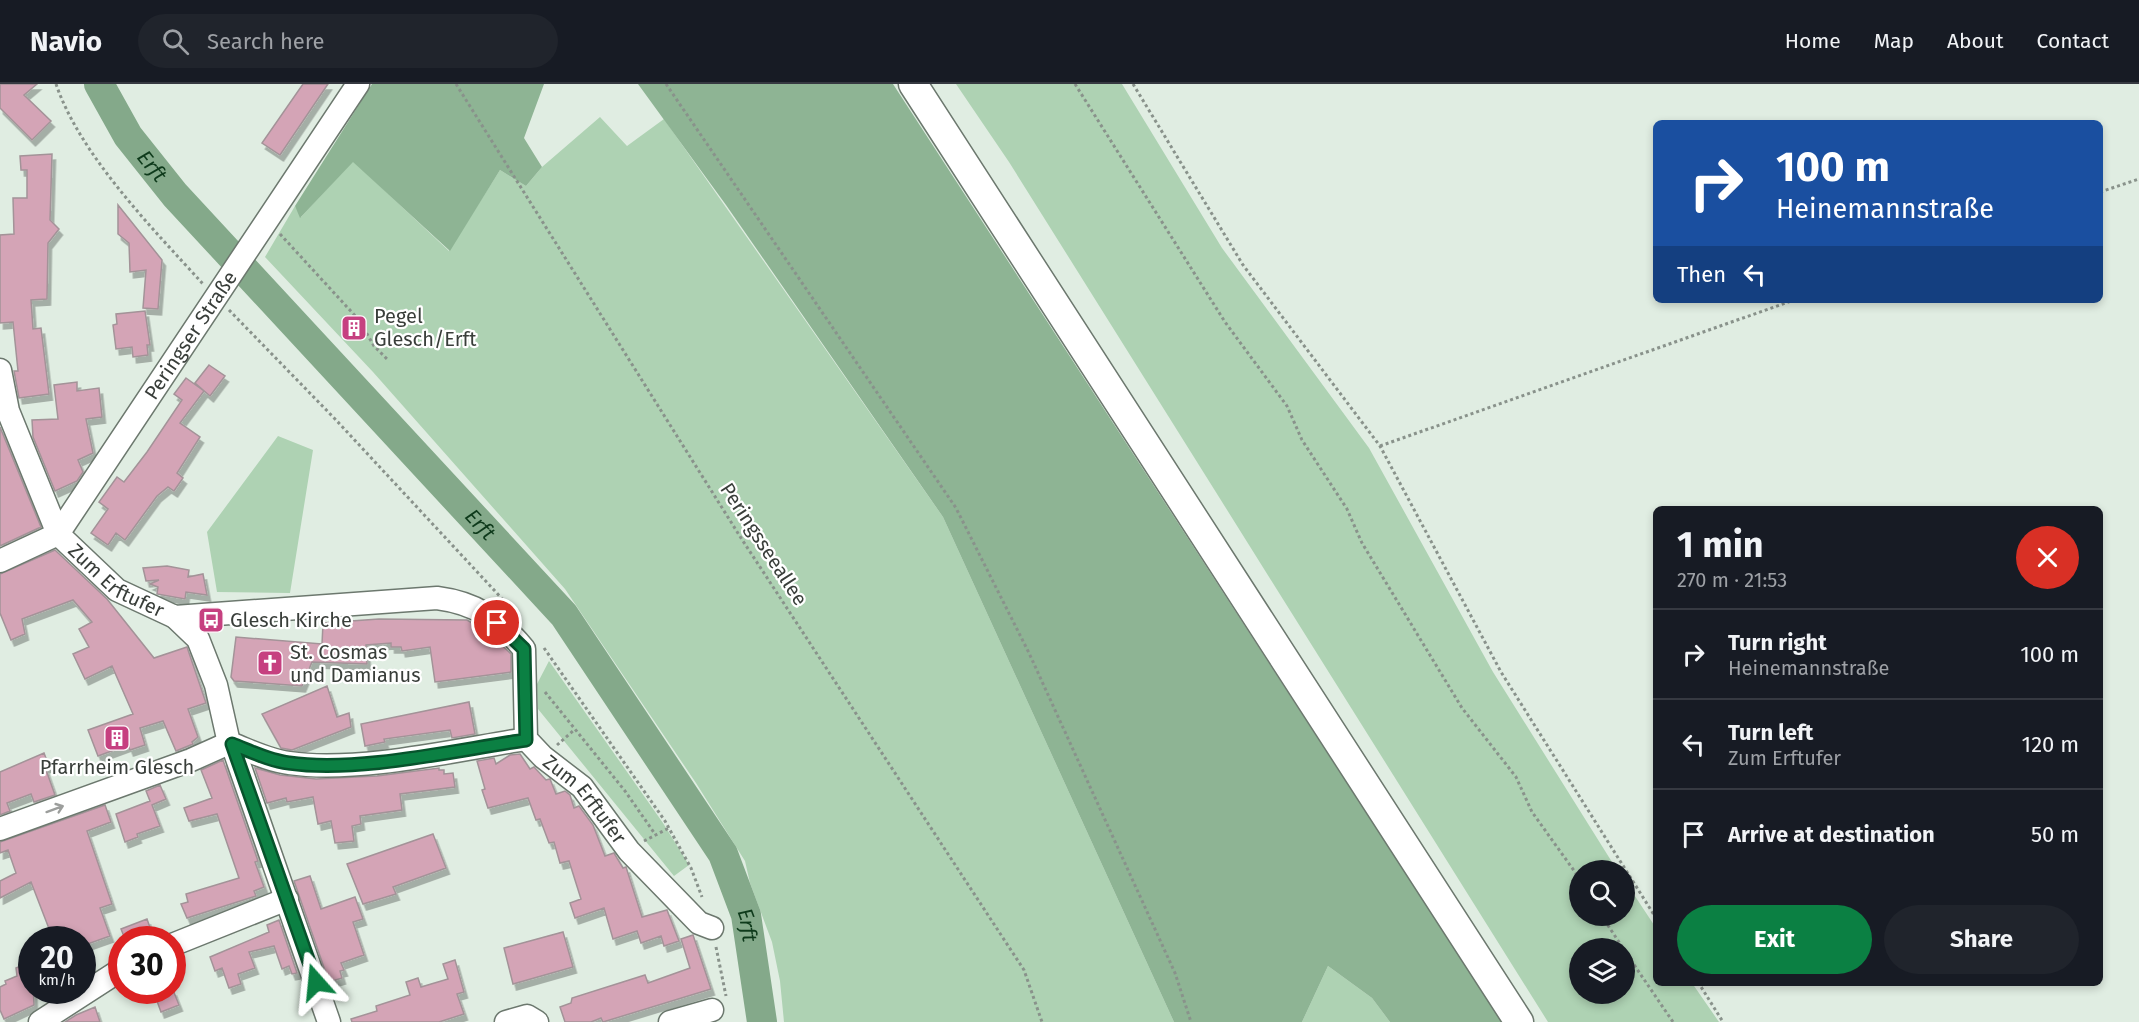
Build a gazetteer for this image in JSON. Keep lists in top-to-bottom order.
{
  "streets": {
    "street": ["Peringser Straße", "Zum Erftufer"],
    "path": ["Peringsseeallee"]
  },
  "crossings": [
    ["Peringser Straße", "Zum Erftufer"]
  ],
  "water": ["Erft"],
  "places": {
    "building": ["Pegel Glesch/Erft", "Pfarrheim Glesch"],
    "bus stop": ["Glesch Kirche"],
    "church": ["St. Cosmas und Damianus"]
  },
  "page": {
    "header": "Navio",
    "search": "Search here",
    "nav": [
      "Home",
      "Map",
      "About",
      "Contact"
    ],
    "turn": ["100 m", "Heinemannstraße"],
    "then": "Then",
    "heading": ["1 min", "270 m · 21:53"],
    "list": [
      {
        "name": "Turn right",
        "note": "Heinemannstraße",
        "value": "100 m"
      },
      {
        "name": "Turn left",
        "note": "Zum Erftufer",
        "value": "120 m"
      },
      {
        "name": "Arrive at destination",
        "value": "50 m"
      }
    ],
    "buttons": ["Exit", "Share"],
    "speed": "20 km/h",
    "limit": "30"
  }
}
